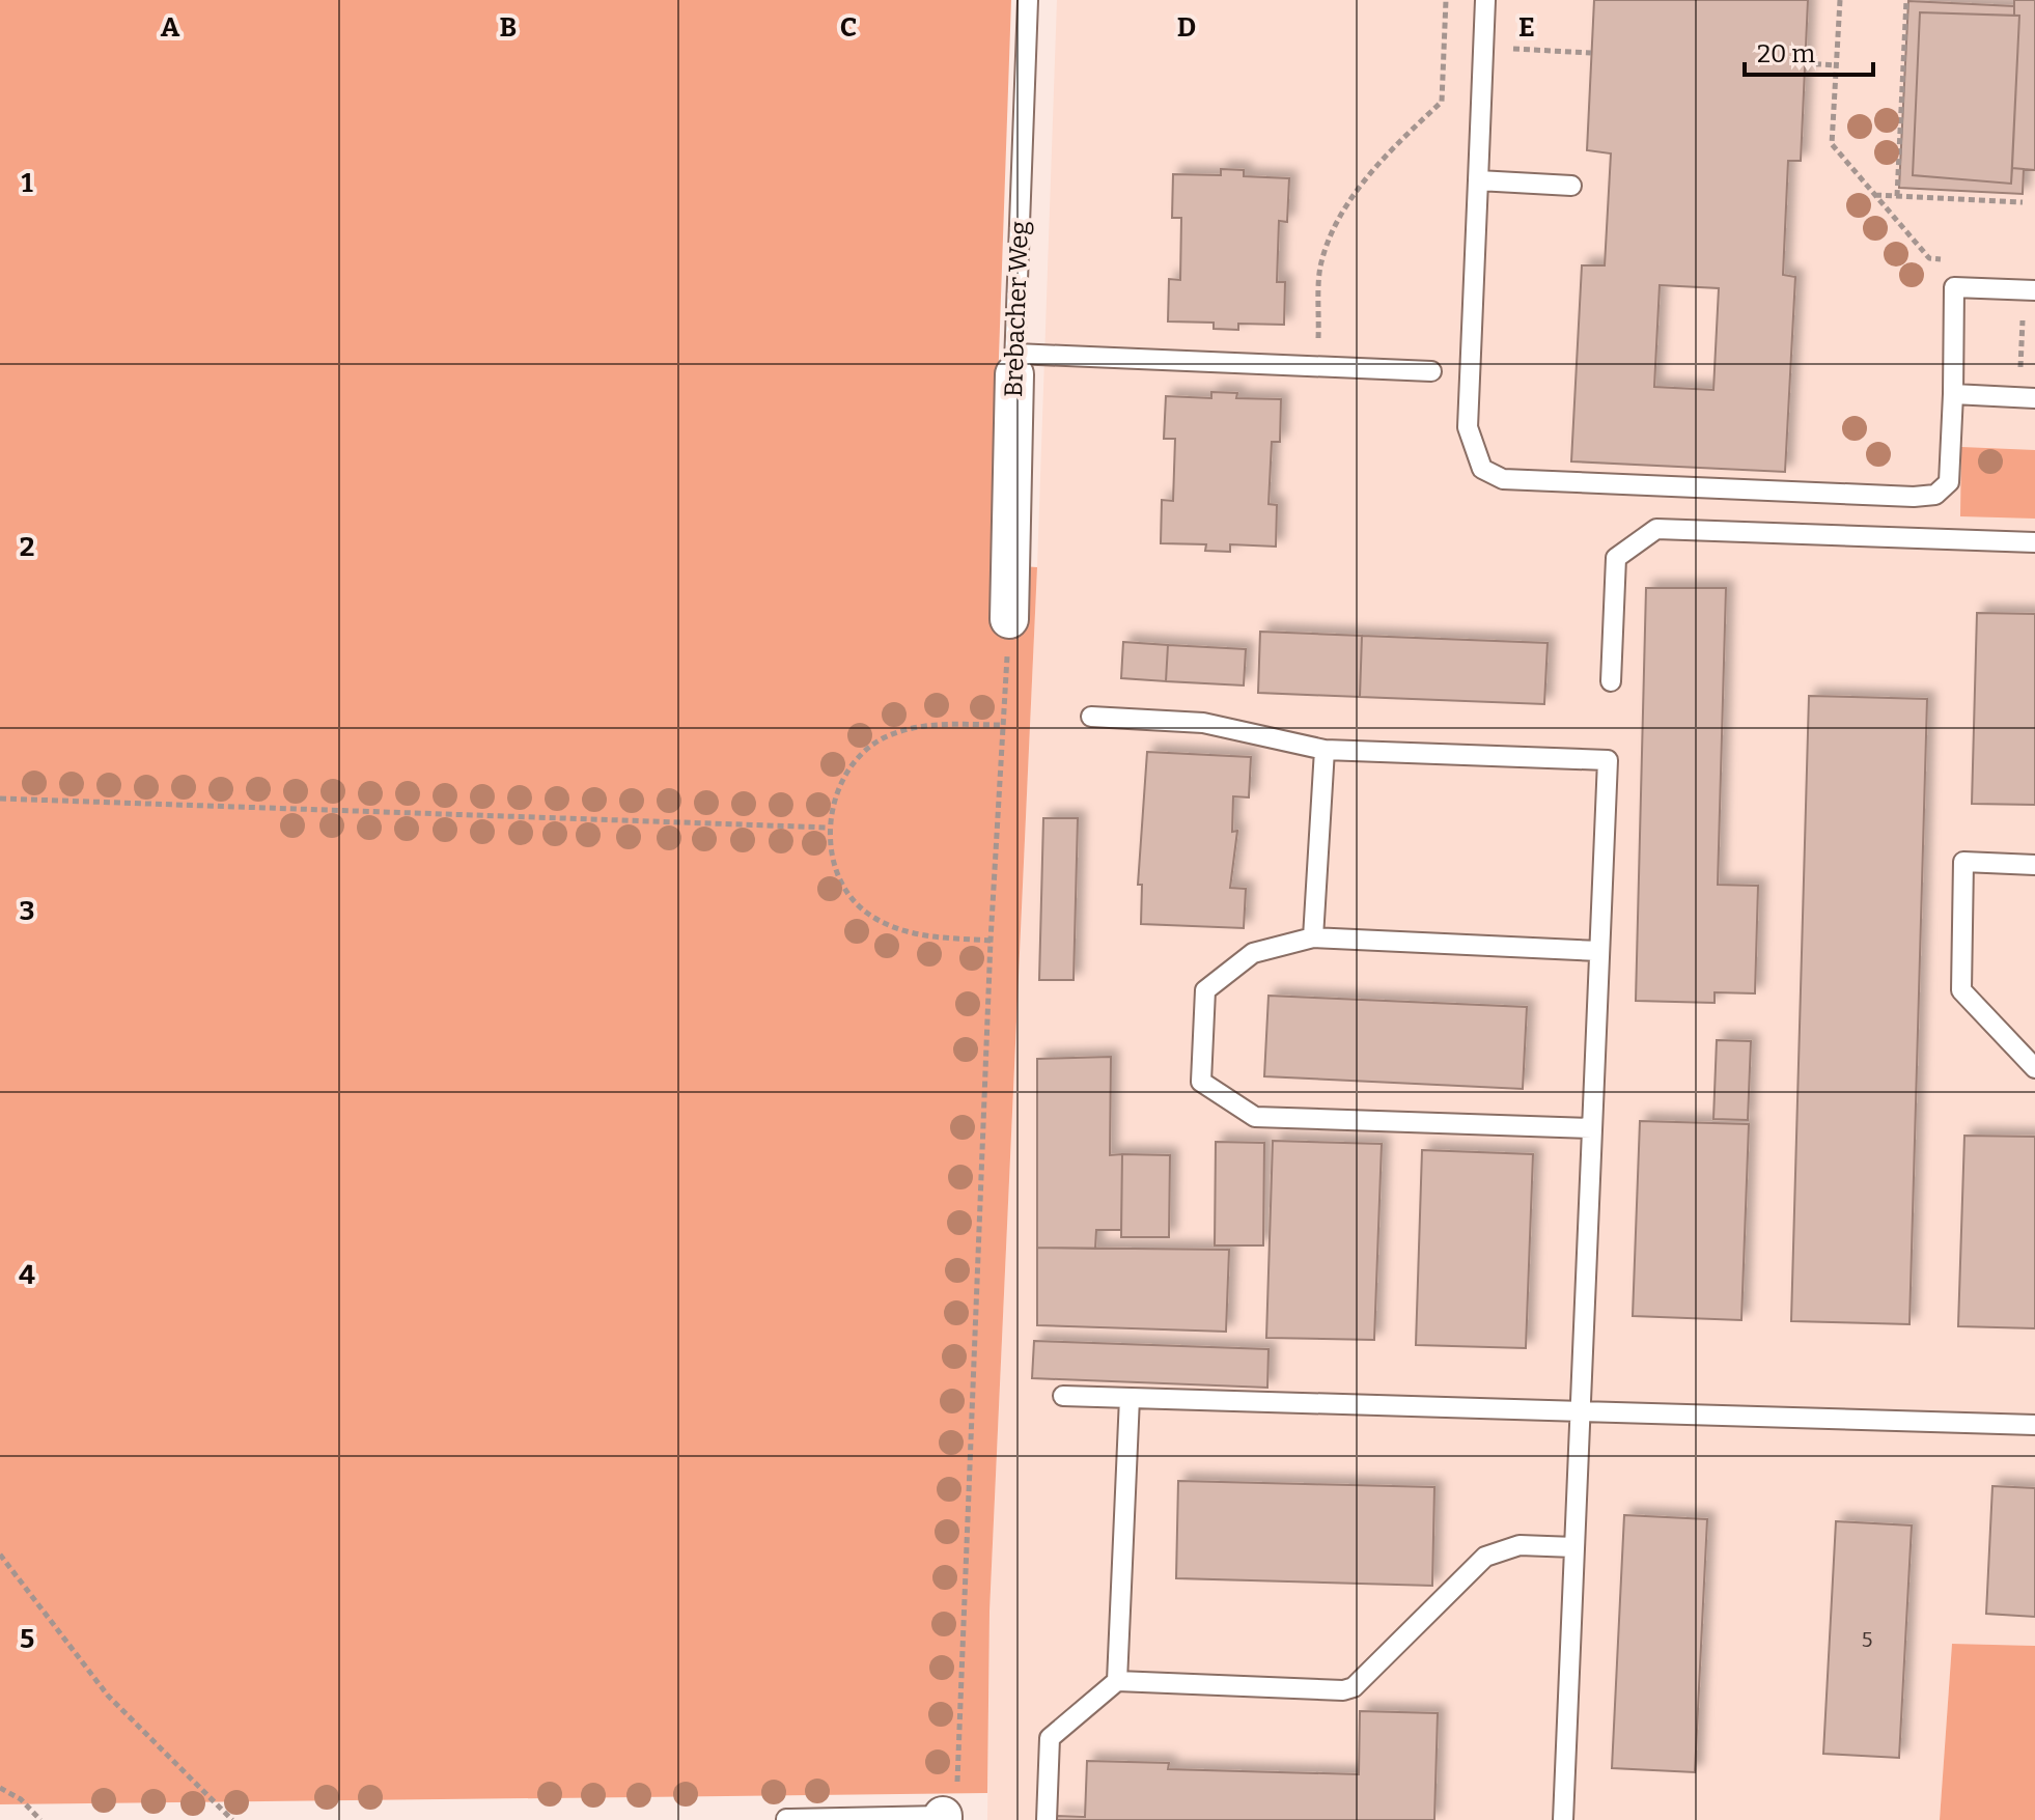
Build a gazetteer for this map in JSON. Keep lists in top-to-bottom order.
{
  "streets": {
    "street": ["Brebacher Weg"]
  },
  "house_numbers": ["5"],
  "scale_bar": "20 m",
  "grid": {
    "columns": [
      "A",
      "B",
      "C",
      "D",
      "E"
    ],
    "rows": [
      "1",
      "2",
      "3",
      "4",
      "5"
    ]
  }
}
